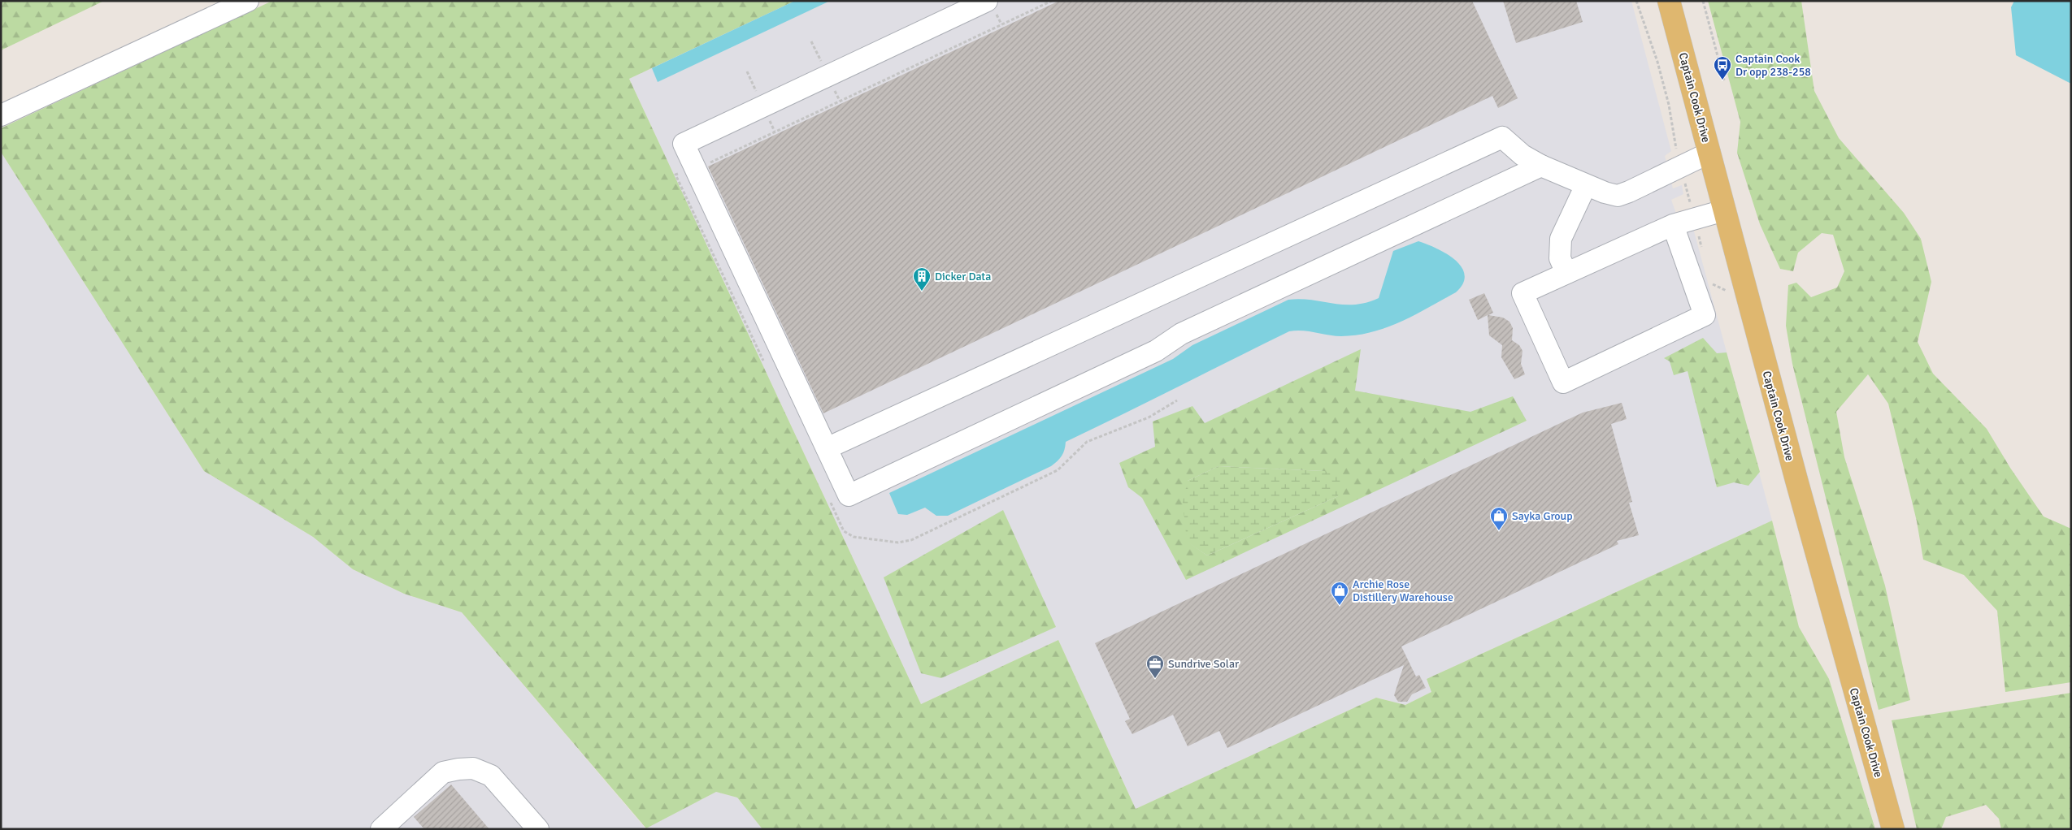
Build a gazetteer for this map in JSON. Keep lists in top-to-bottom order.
{
  "streets": {
    "main road": ["Captain Cook Drive"]
  },
  "places": {
    "bus stop": ["Captain Cook Dr opp 238-258"],
    "building": ["Dicker Data"],
    "shop": ["Sayka Group", "Archie Rose Distillery Warehouse"],
    "office": ["Sundrive Solar"]
  }
}
